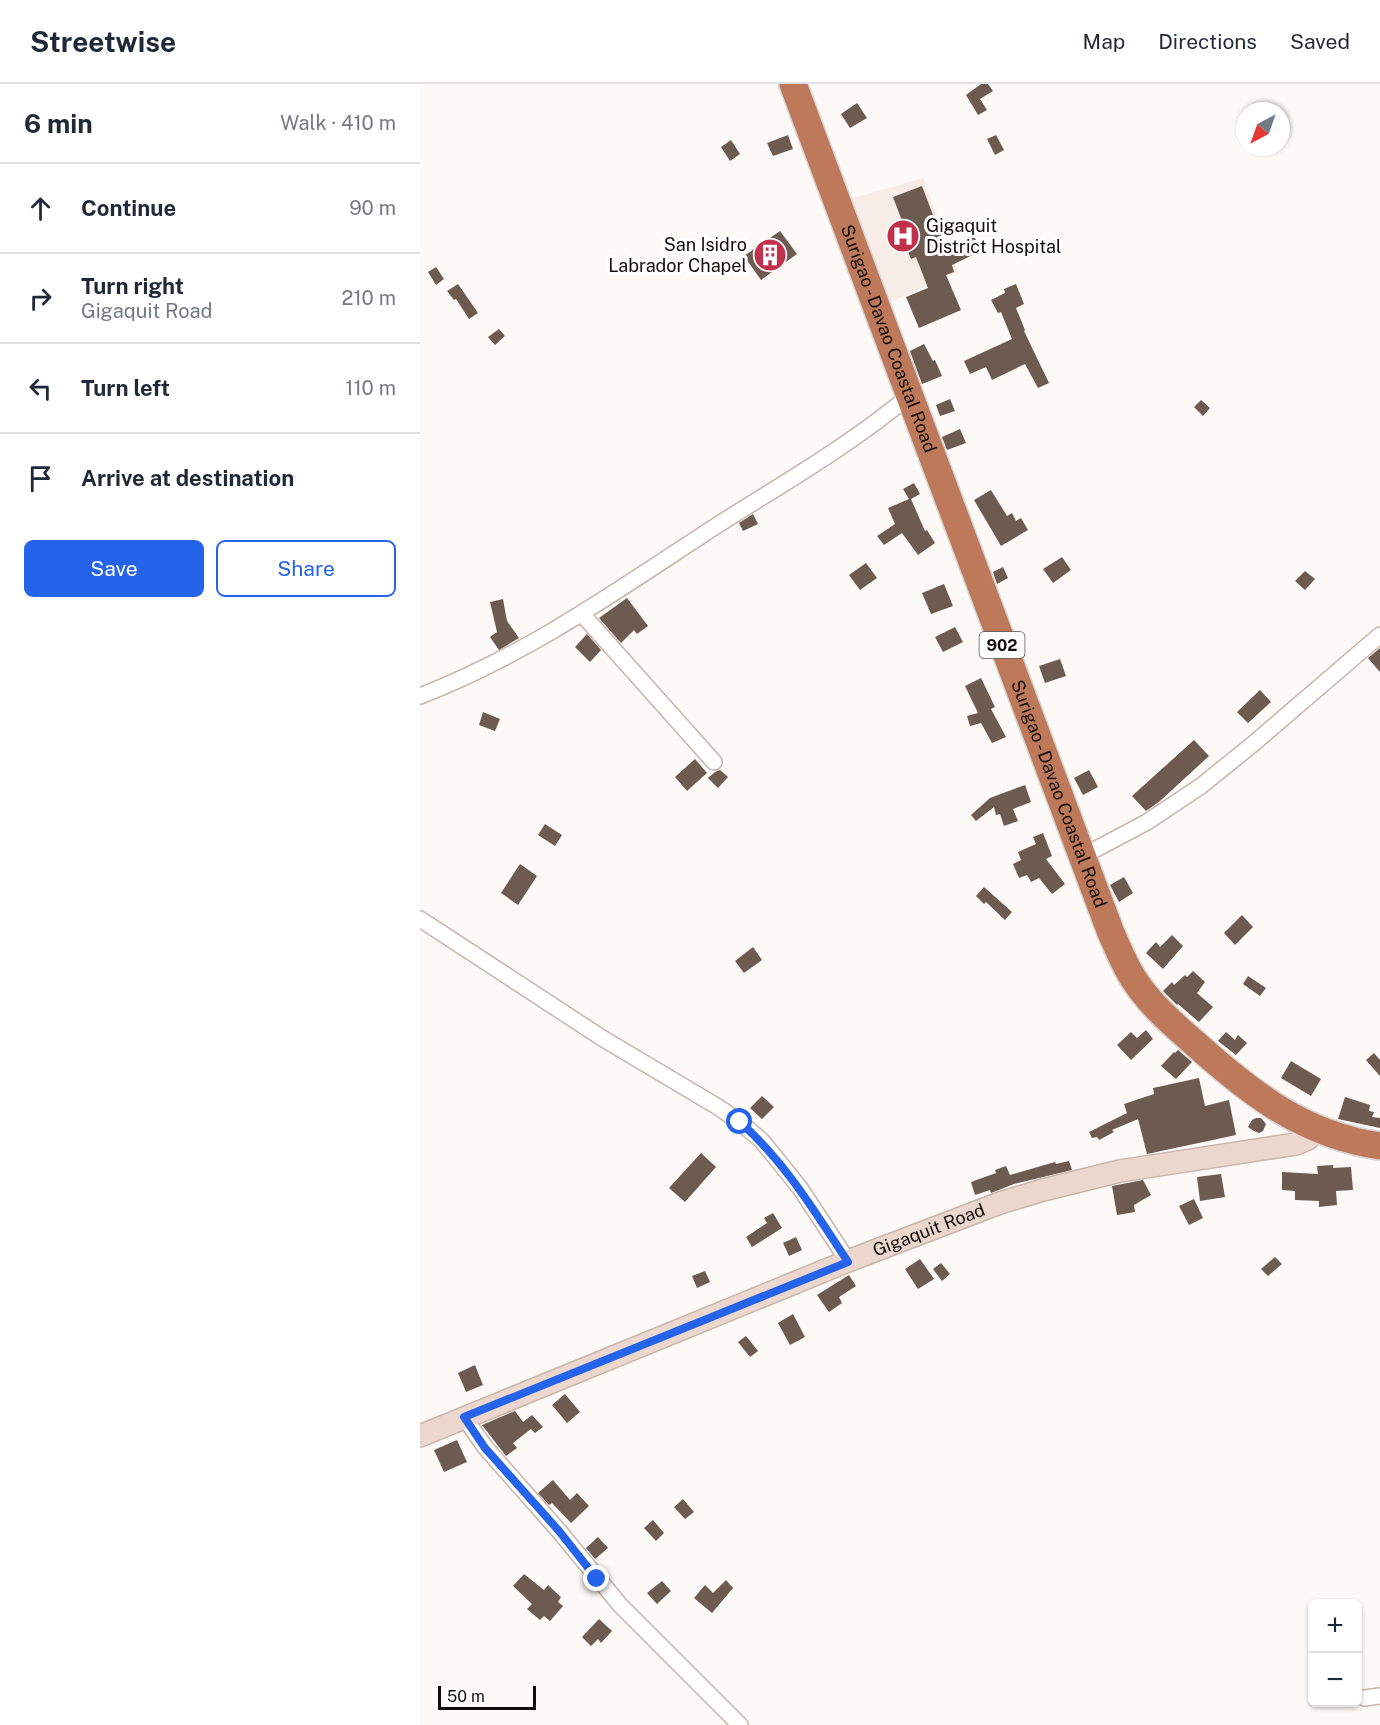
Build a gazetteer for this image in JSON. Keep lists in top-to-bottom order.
{
  "streets": {
    "highway": ["Surigao - Davao Coastal Road", "902"],
    "main road": ["Gigaquit Road"]
  },
  "crossings": [
    ["Surigao - Davao Coastal Road", "Gigaquit Road"]
  ],
  "places": {
    "hospital": ["Gigaquit District Hospital"],
    "building": ["San Isidro Labrador Chapel"]
  },
  "scale_bar": "50 m",
  "north": "bottom left",
  "page": {
    "header": "Streetwise",
    "nav": ["Map", "Directions", "Saved"],
    "heading": ["6 min", "Walk · 410 m"],
    "list": [
      ["Continue", "90 m"],
      ["Turn right", "Gigaquit Road", "210 m"],
      ["Turn left", "110 m"],
      "Arrive at destination"
    ],
    "buttons": ["Save", "Share"],
    "map_buttons": ["+", "−"],
    "scale": "50 m"
  }
}
